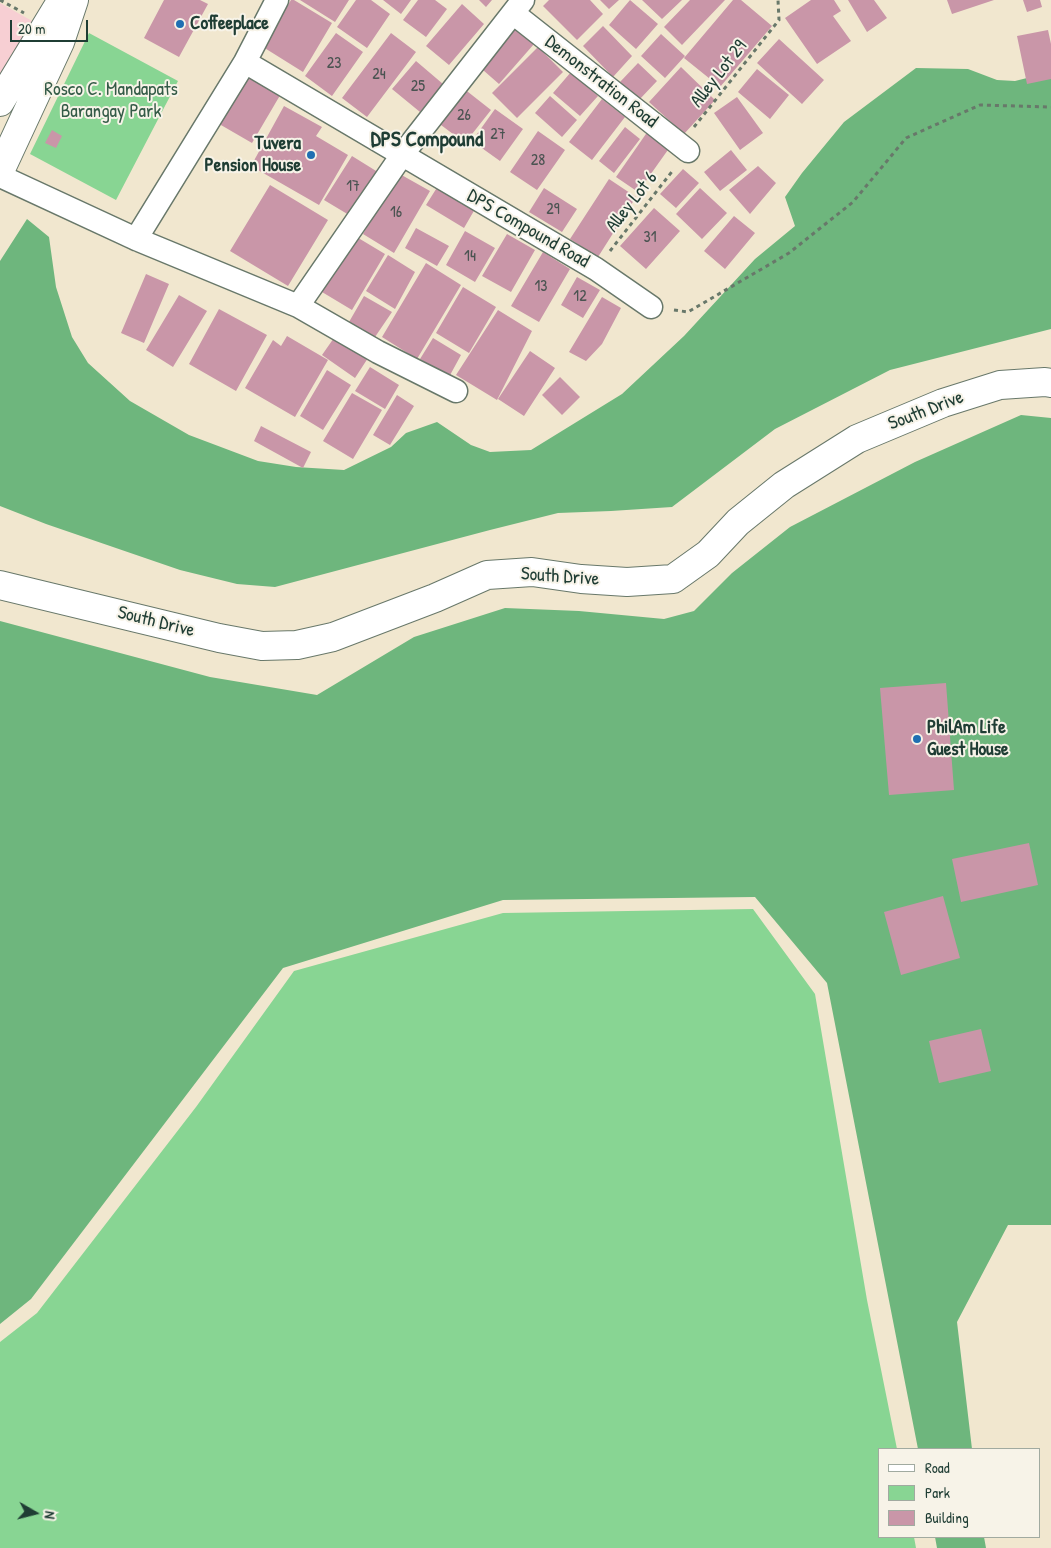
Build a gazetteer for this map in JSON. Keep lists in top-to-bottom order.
{
  "streets": {
    "main road": ["South Drive"],
    "street": ["Demonstration Road", "DPS Compound Road"],
    "path": ["Alley Lot 29", "Alley Lot 6"]
  },
  "crossings": [
    ["Alley Lot 29", "Demonstration Road"],
    ["Alley Lot 29", "Alley Lot 6"],
    ["Demonstration Road", "Alley Lot 6"],
    ["Alley Lot 6", "DPS Compound Road"]
  ],
  "districts": ["DPS Compound"],
  "parks": ["Rosco C. Mandapats Barangay Park"],
  "places": ["Coffeeplace", "Tuvera Pension House", "PhilAm Life Guest House"],
  "house_numbers": [
    "23",
    "24",
    "25",
    "26",
    "27",
    "28",
    "17",
    "29",
    "16",
    "31",
    "14",
    "13",
    "12"
  ],
  "legend": ["Road", "Park", "Building"],
  "scale_bar": "20 m",
  "north": "right"
}
